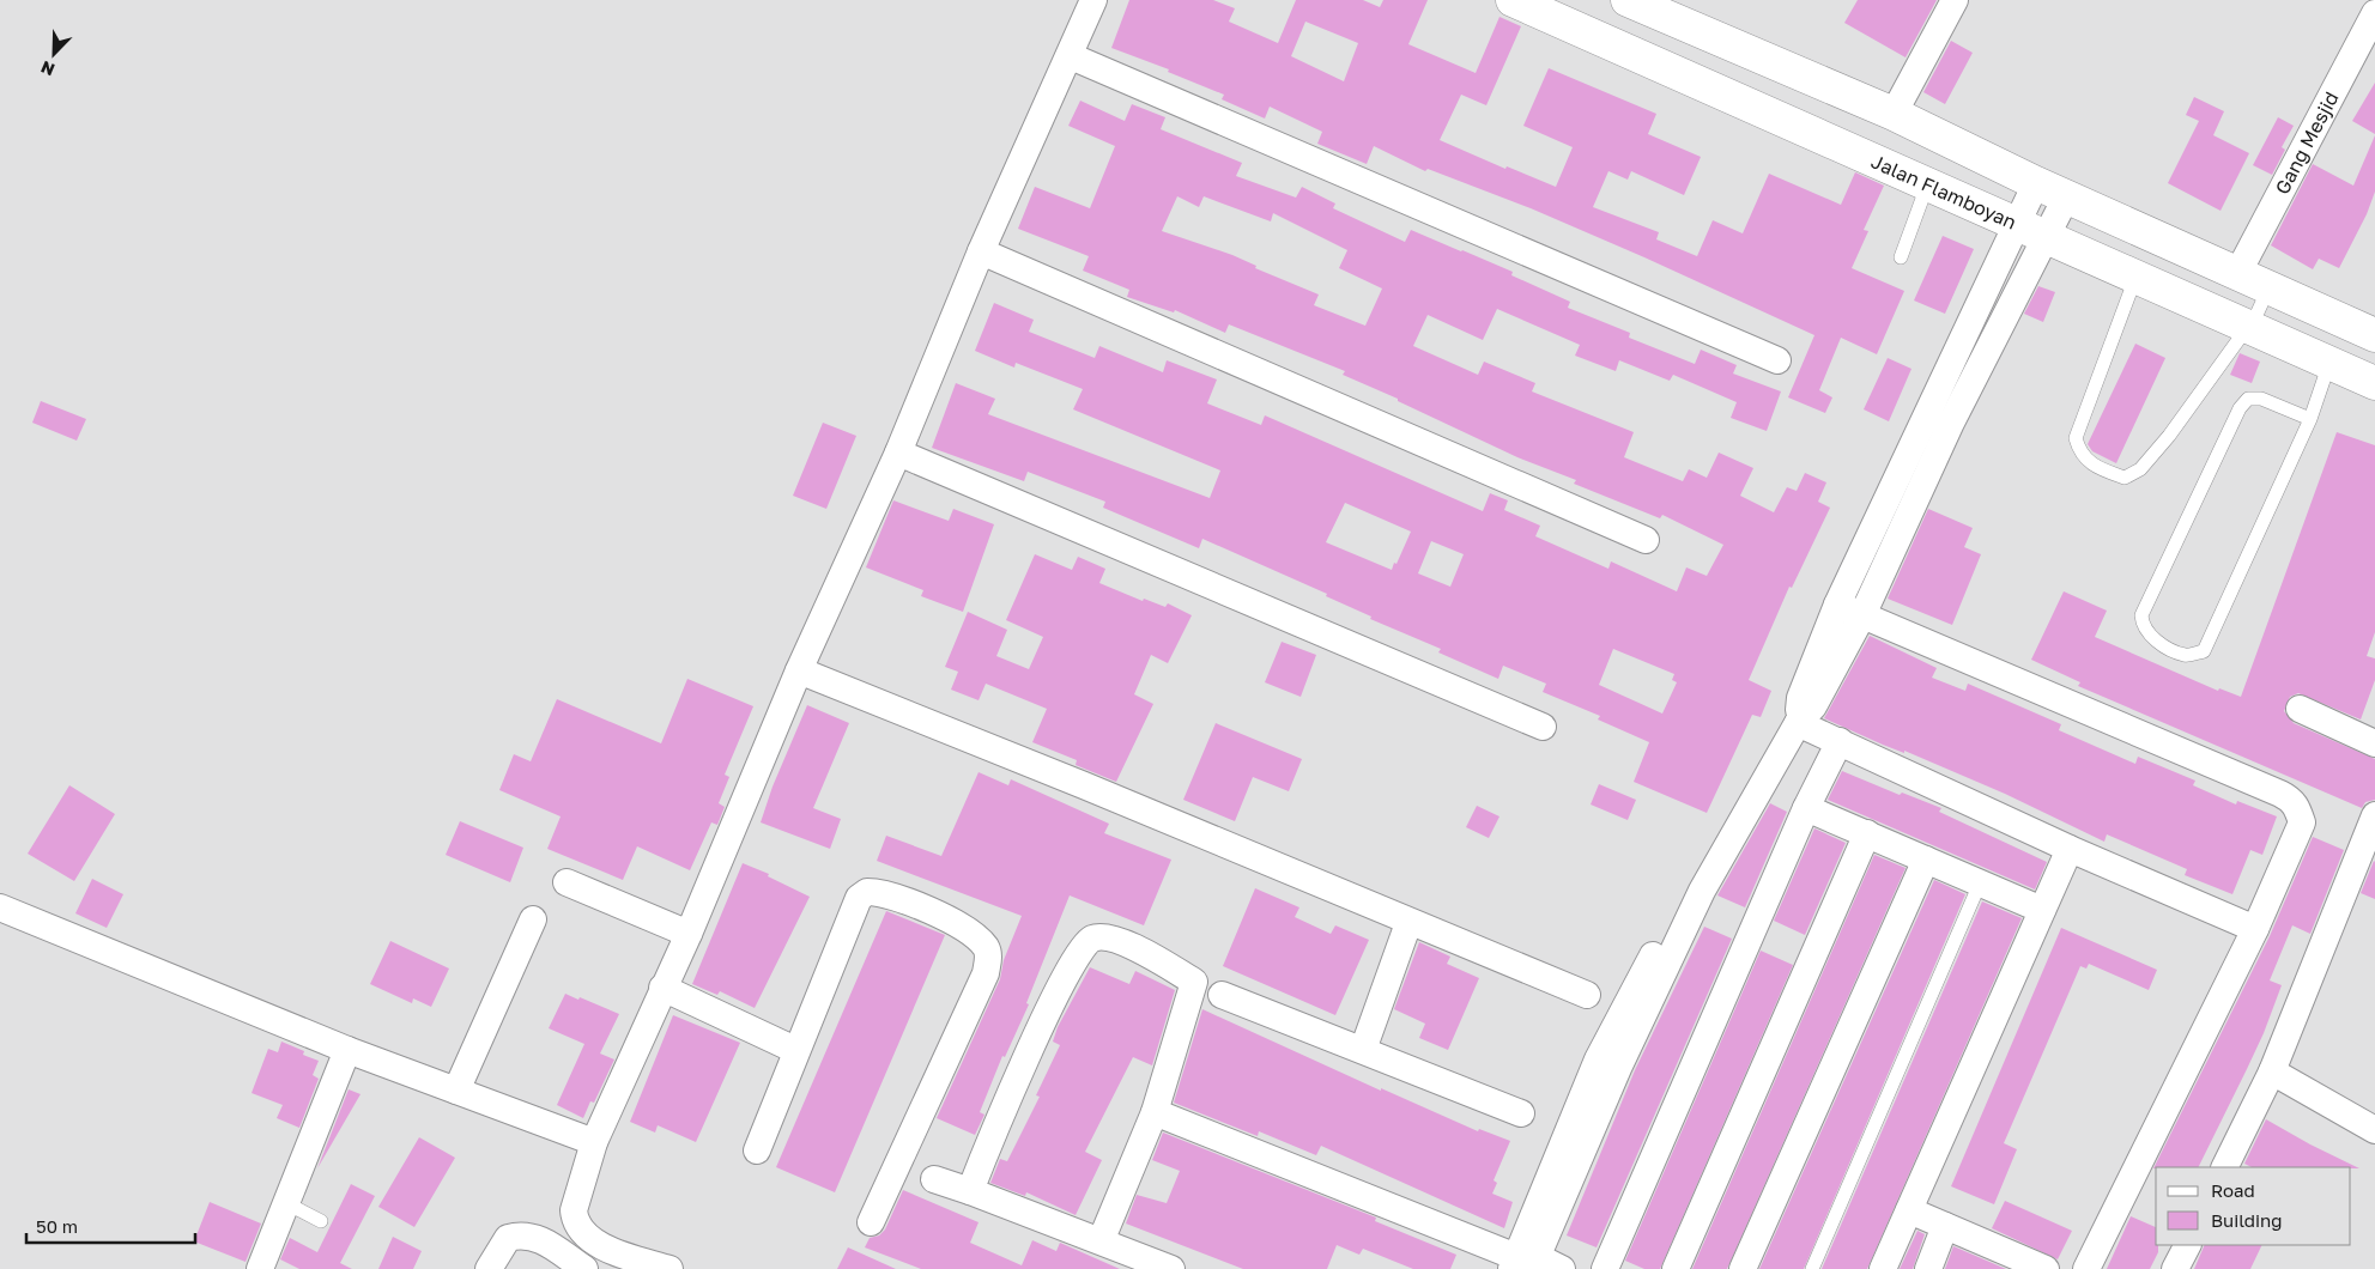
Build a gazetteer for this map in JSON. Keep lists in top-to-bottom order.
{
  "streets": {
    "main road": ["Jalan Flamboyan"],
    "street": ["Gang Mesjid"]
  },
  "legend": ["Road", "Building"],
  "scale_bar": "50 m",
  "north": "bottom left"
}
